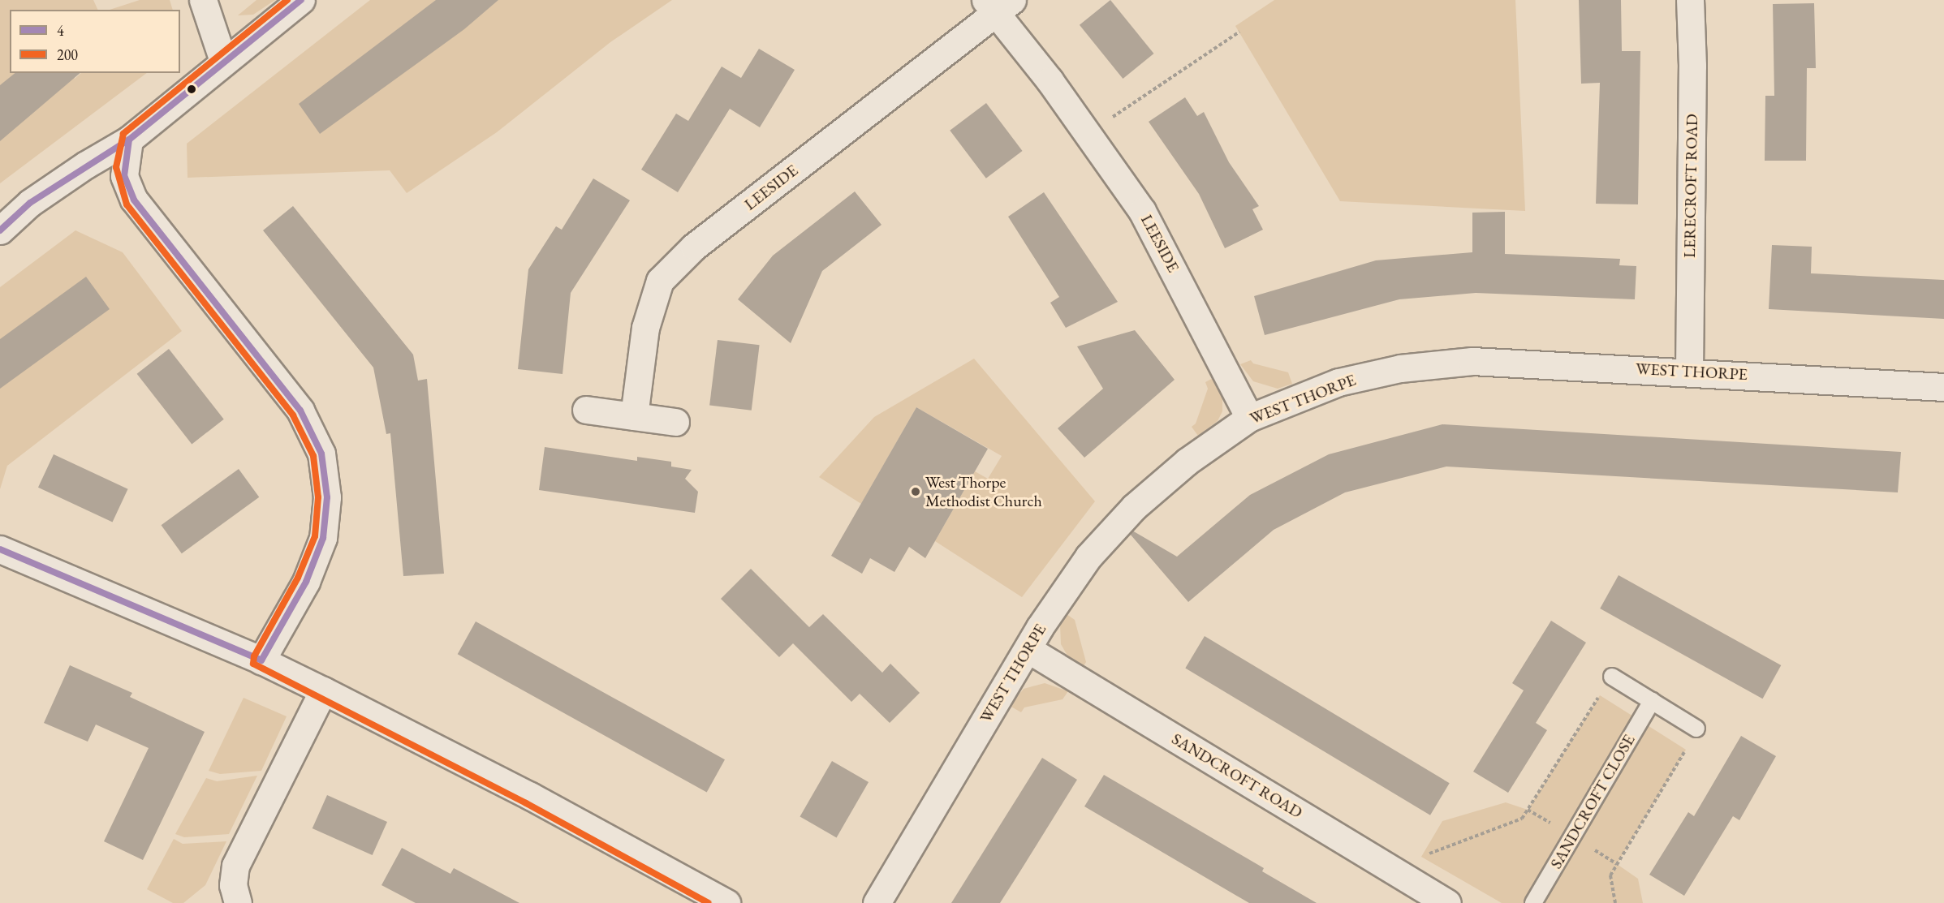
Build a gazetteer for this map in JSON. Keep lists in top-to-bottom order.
{
  "streets": {
    "street": [
      "LERECROFT ROAD",
      "LEESIDE",
      "WEST THORPE",
      "SANDCROFT ROAD"
    ],
    "lane": ["SANDCROFT CLOSE"]
  },
  "crossings": [
    ["LERECROFT ROAD", "WEST THORPE"],
    ["LEESIDE", "WEST THORPE"],
    ["WEST THORPE", "SANDCROFT ROAD"]
  ],
  "places": ["West Thorpe Methodist Church"],
  "lines": ["transit line 4", "transit line 200"],
  "legend": ["4", "200"]
}
